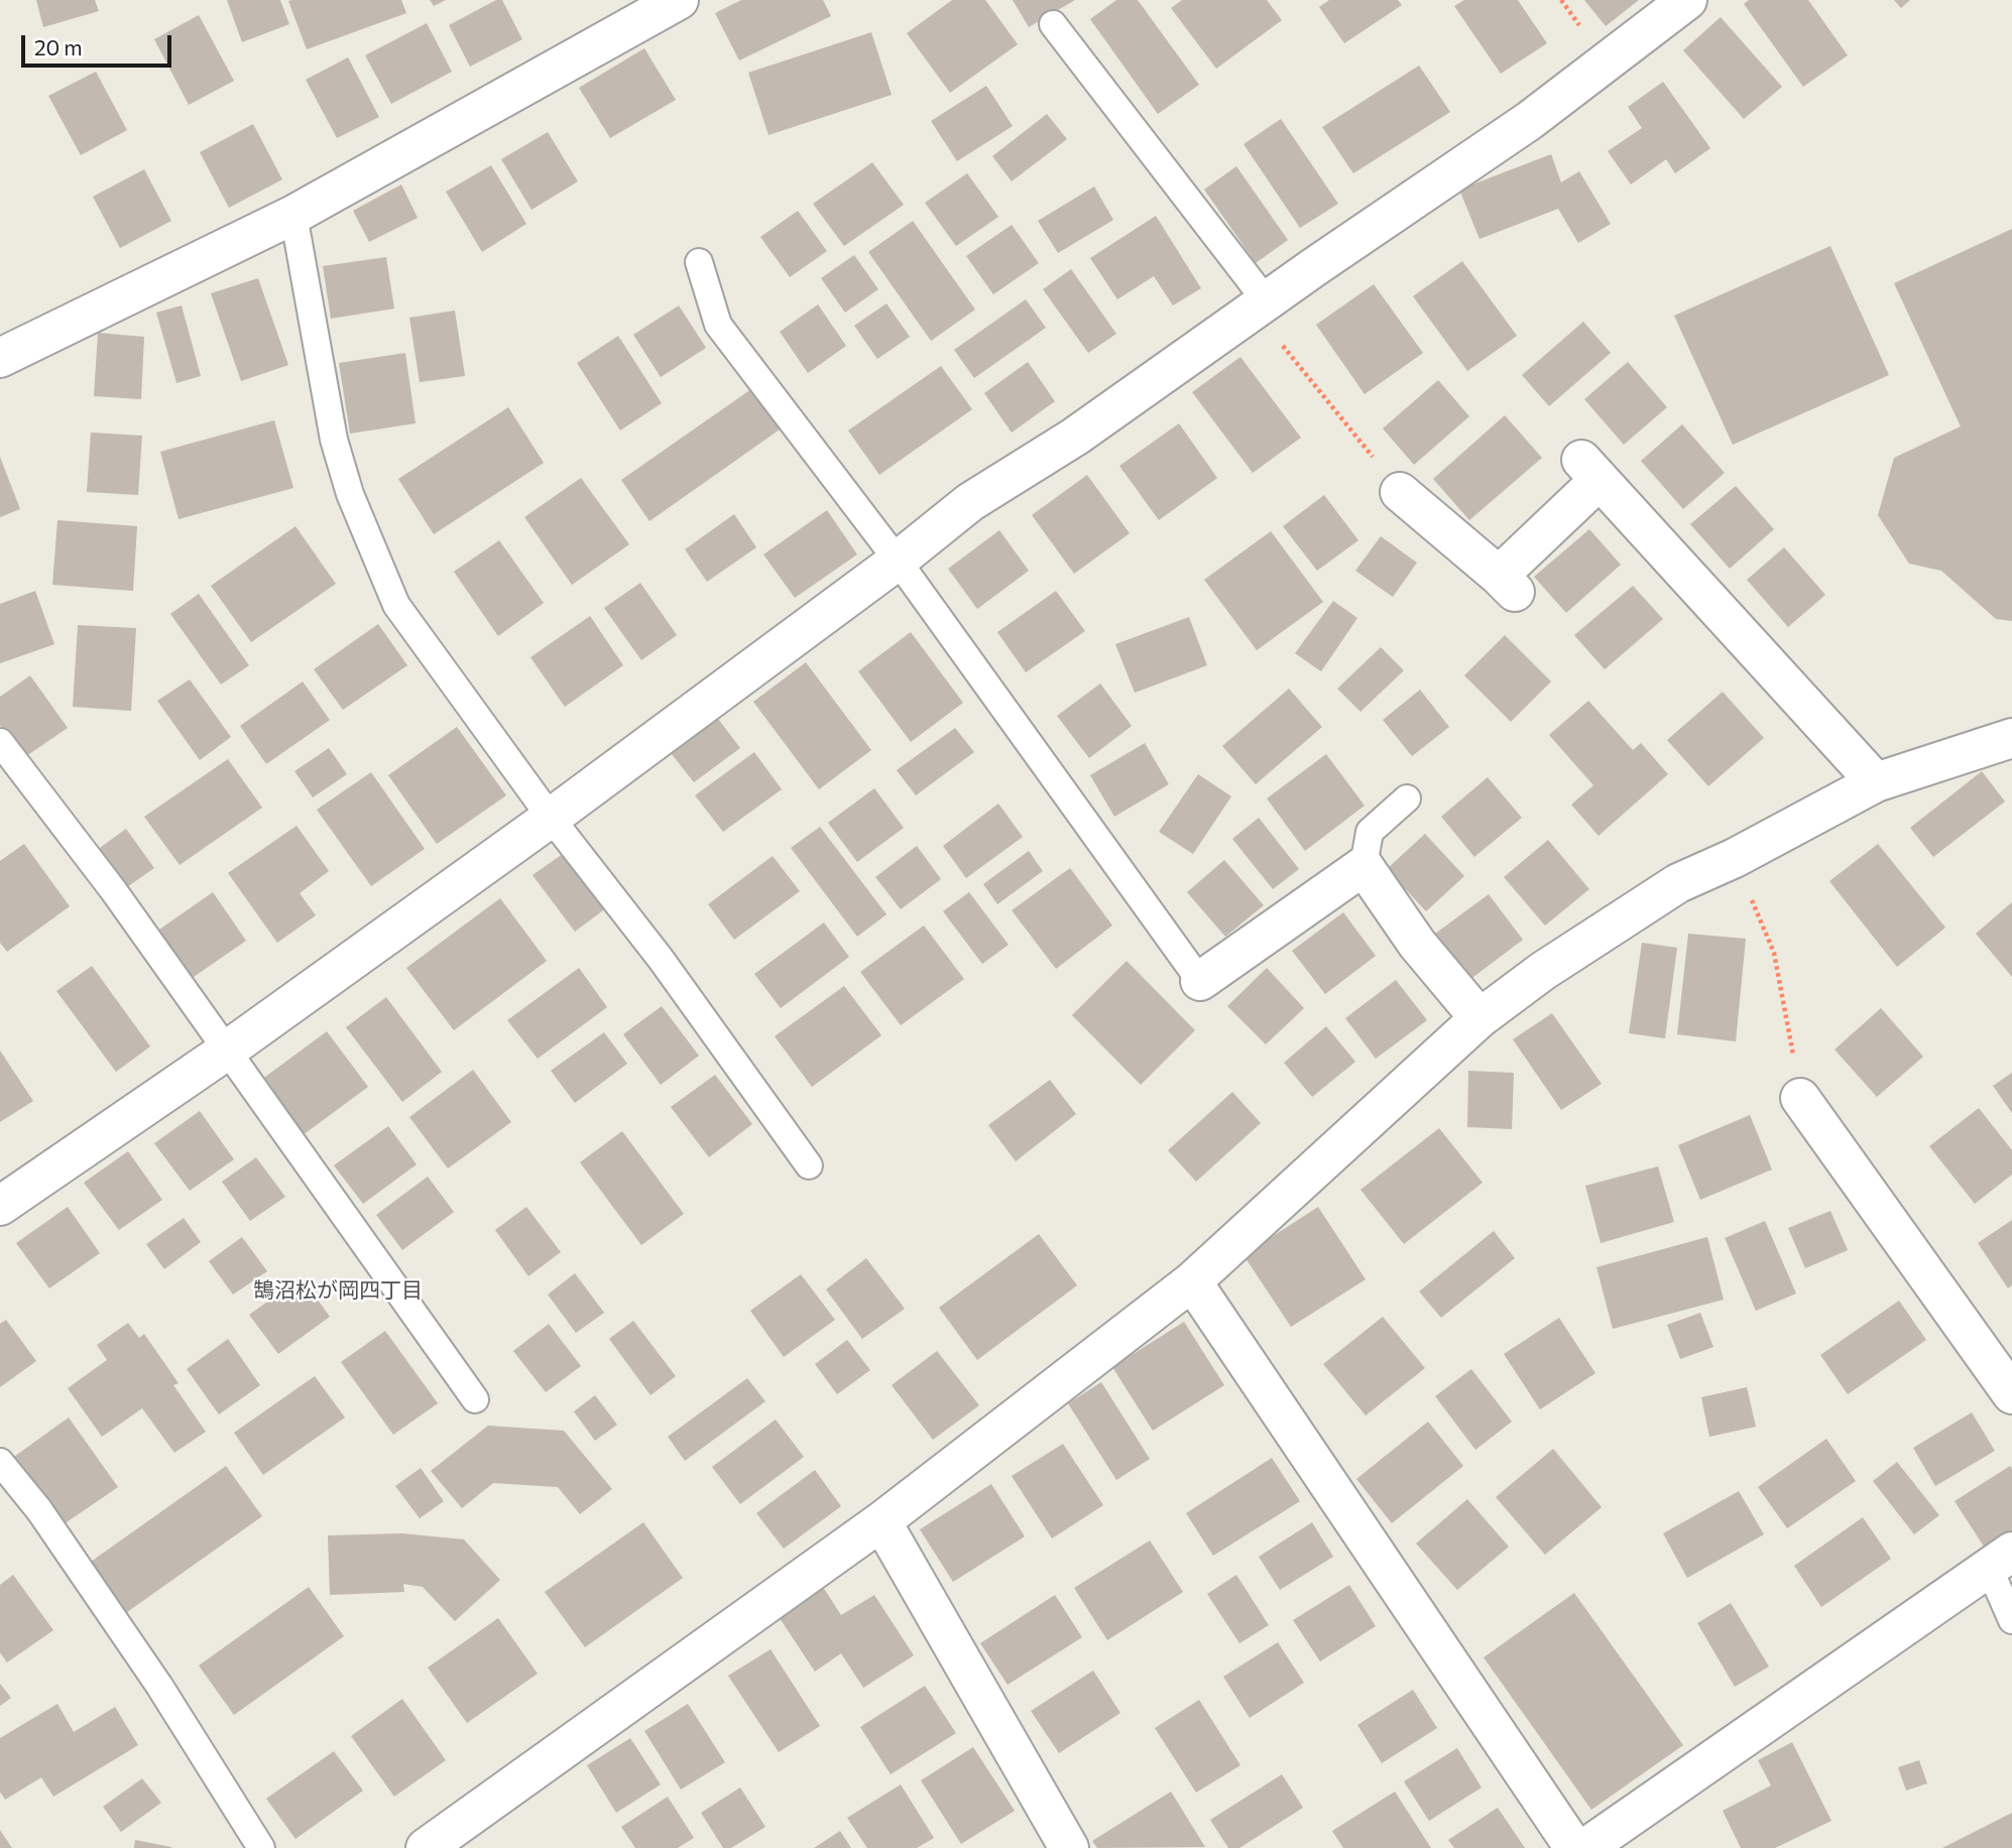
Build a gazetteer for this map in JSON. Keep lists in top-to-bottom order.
{
  "districts": ["鵠沼松が岡四丁目"],
  "scale_bar": "20 m"
}
